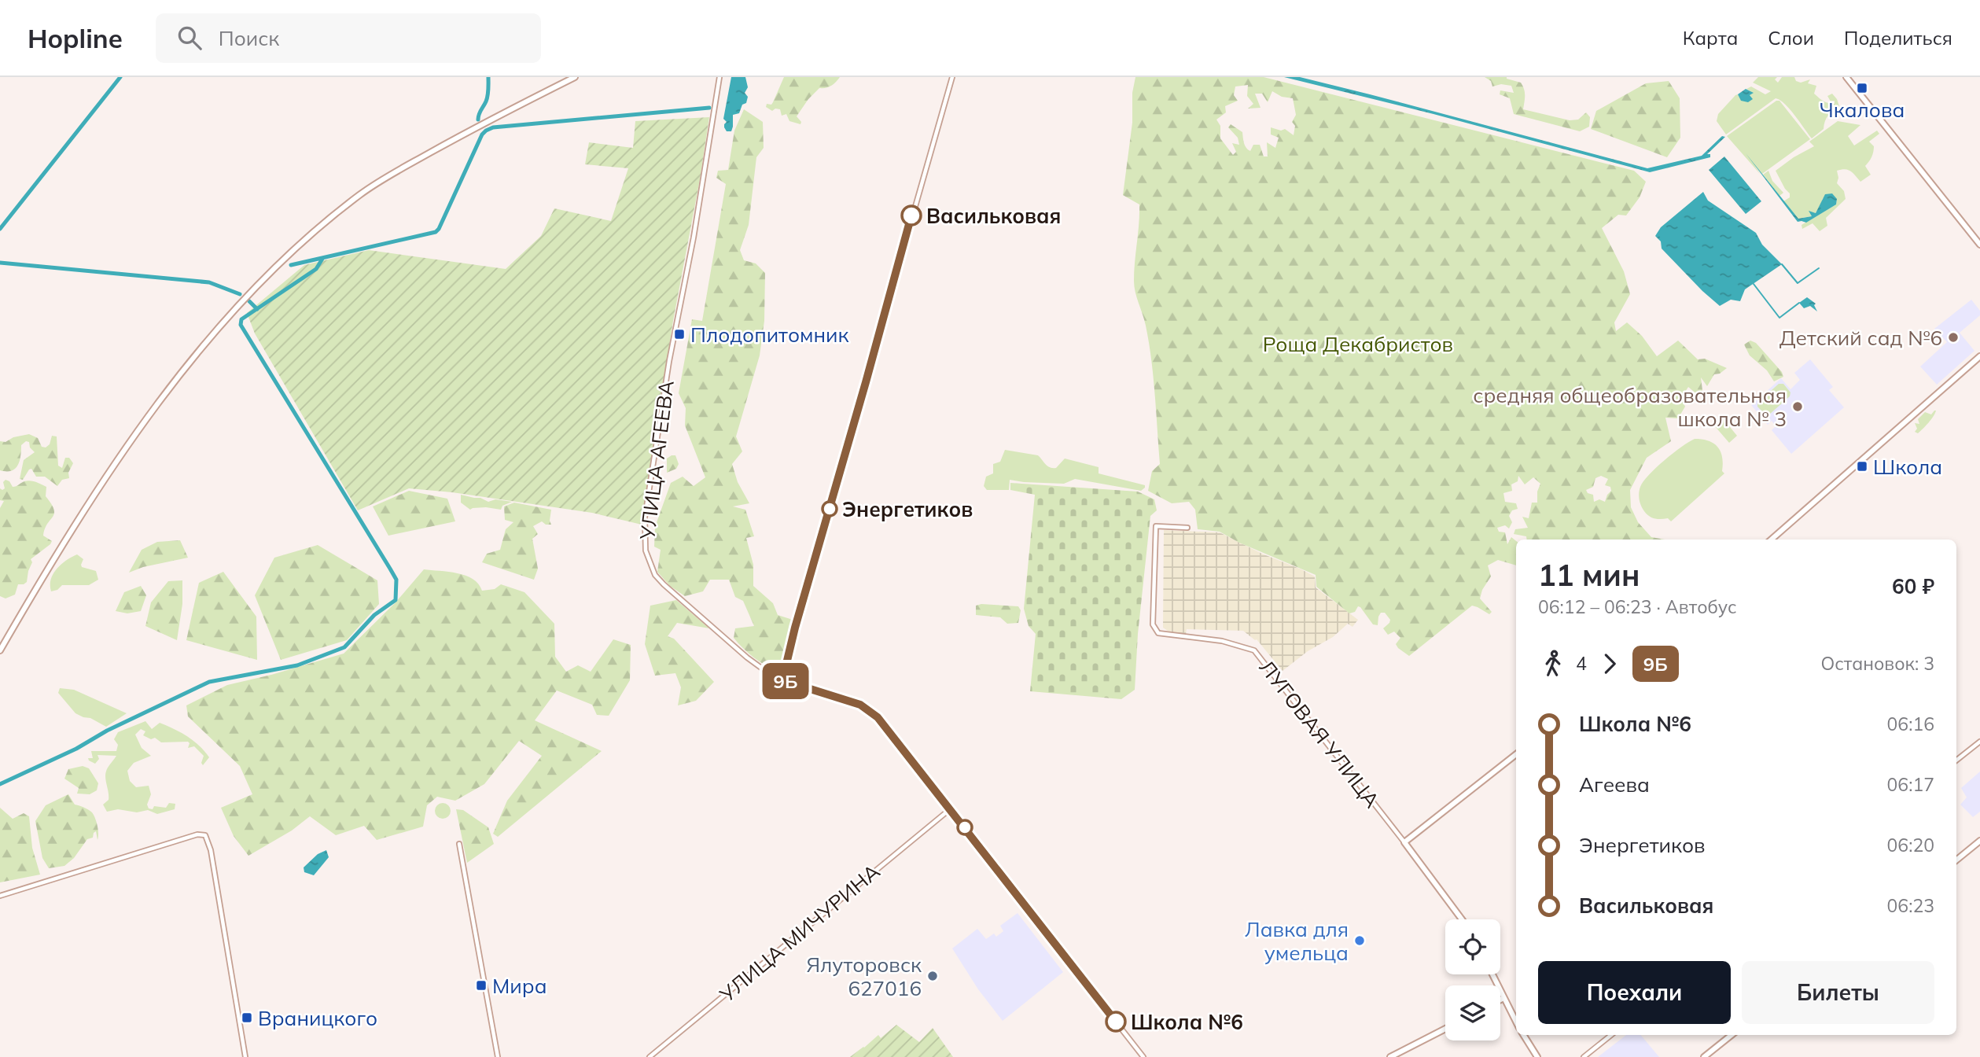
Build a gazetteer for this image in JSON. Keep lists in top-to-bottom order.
{
  "streets": {
    "main road": ["ЛУГОВАЯ УЛИЦА"],
    "street": ["УЛИЦА АГЕЕВА", "УЛИЦА МИЧУРИНА"]
  },
  "crossings": [
    ["УЛИЦА АГЕЕВА", "УЛИЦА МИЧУРИНА"]
  ],
  "parks": ["Роща Декабристов"],
  "places": {
    "transit": [
      "Чкалова",
      "Плодопитомник",
      "Школа",
      "Мира",
      "Враницкого"
    ],
    "other": [
      "Васильковая",
      "Детский сад №6",
      "средняя общеобразовательная школа № 3",
      "Энергетиков",
      "Лавка для умельца",
      "Ялуторовск 627016",
      "Школа №6"
    ]
  },
  "lines": ["bus line 9Б"],
  "page": {
    "header": "Hopline",
    "search": "Поиск",
    "nav": ["Карта", "Слои", "Поделиться"],
    "on_map": "9Б",
    "heading": ["11 мин", "06:12 – 06:23 · Автобус", "60 ₽"],
    "legs": ["4", "9Б", "Остановок: 3"],
    "list": [
      {
        "name": "Школа №6",
        "value": "06:16"
      },
      {
        "name": "Агеева",
        "value": "06:17"
      },
      {
        "name": "Энергетиков",
        "value": "06:20"
      },
      {
        "name": "Васильковая",
        "value": "06:23"
      }
    ],
    "buttons": ["Поехали", "Билеты"]
  }
}
